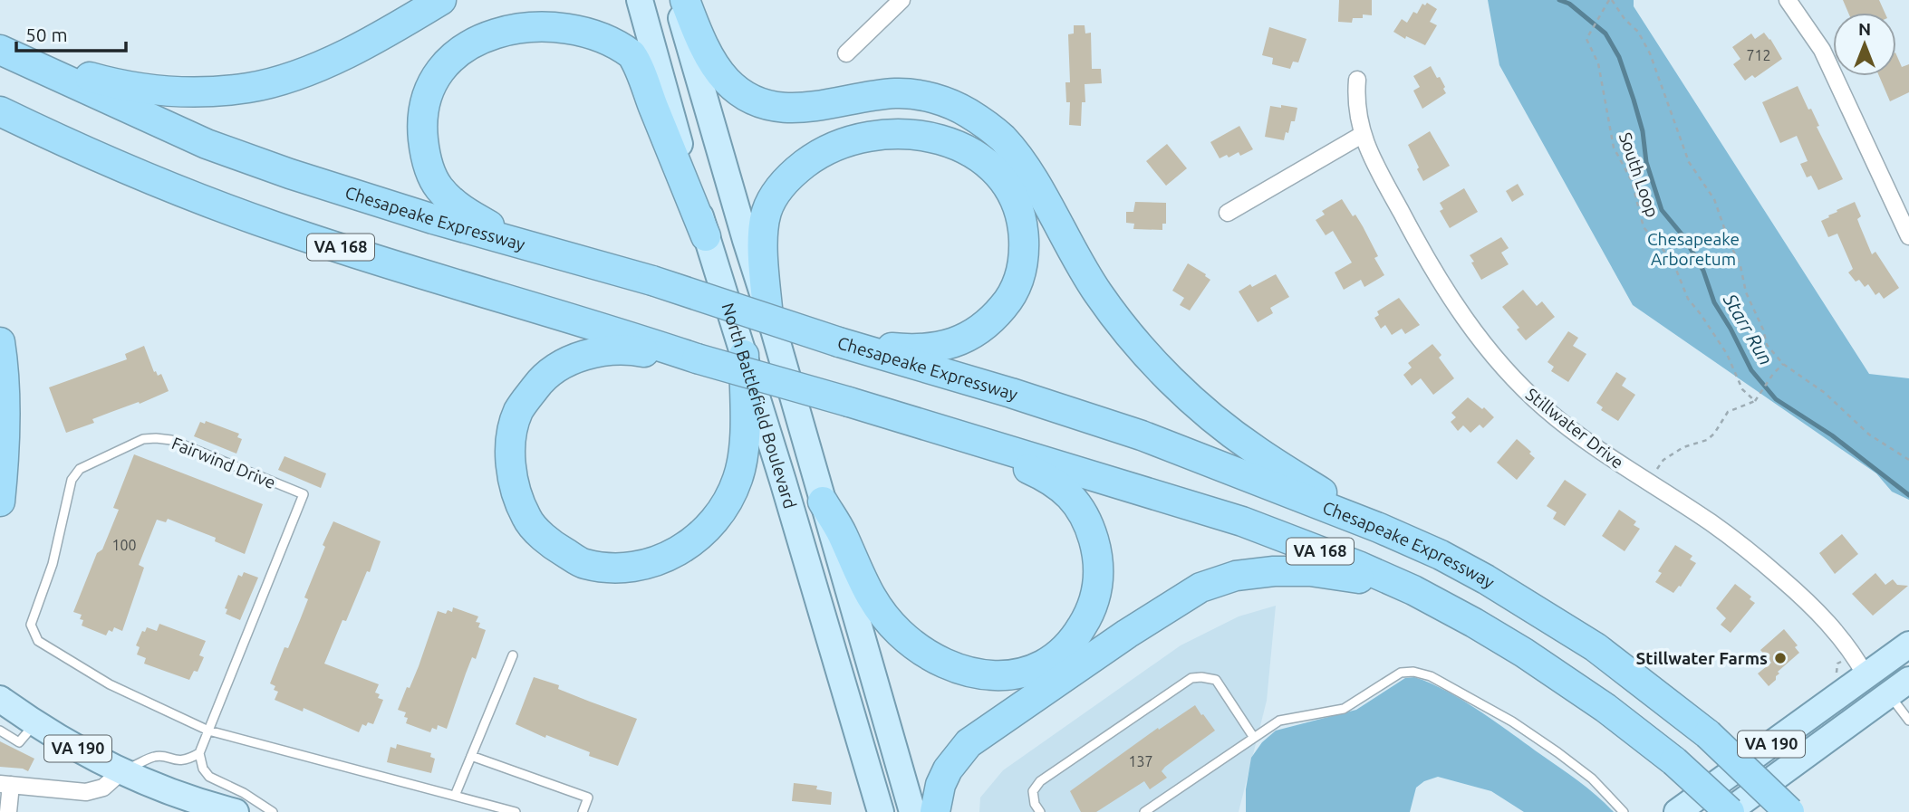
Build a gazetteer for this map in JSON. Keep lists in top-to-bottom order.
{
  "streets": {
    "highway": ["Chesapeake Expressway", "VA 168"],
    "main road": ["North Battlefield Boulevard", "VA 190"],
    "street": ["Stillwater Drive"],
    "lane": ["Fairwind Drive"],
    "path": ["South Loop"]
  },
  "crossings": [
    ["VA 168", "VA 190"],
    ["Stillwater Drive", "VA 190"]
  ],
  "water": ["Starr Run"],
  "parks": ["Chesapeake Arboretum"],
  "places": ["Stillwater Farms"],
  "house_numbers": ["712", "100", "137"],
  "scale_bar": "50 m",
  "north": "top"
}
